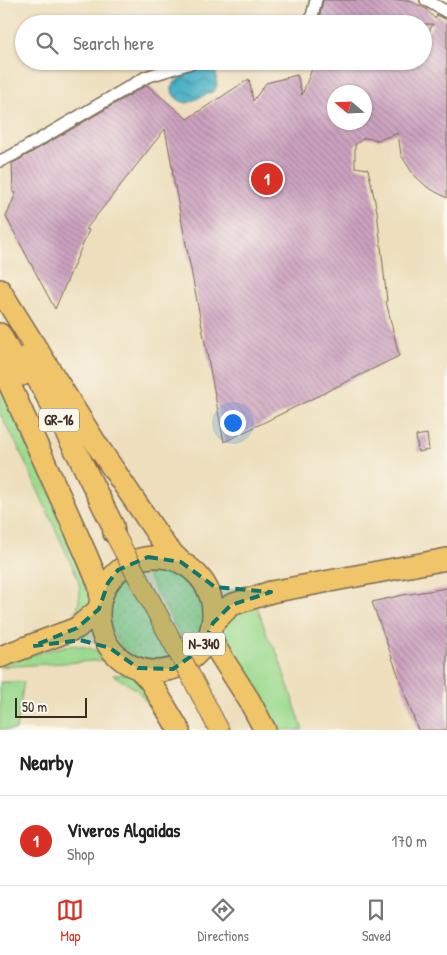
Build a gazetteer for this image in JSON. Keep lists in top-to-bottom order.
{
  "streets": {
    "highway": ["GR-16", "N-340"]
  },
  "scale_bar": "50 m",
  "north": "left",
  "page": {
    "search": "Search here",
    "pins": "1",
    "scale": "50 m",
    "heading": "Nearby",
    "list": [
      {
        "mark": "1",
        "name": "Viveros Algaidas",
        "note": "Shop",
        "value": "170 m"
      }
    ],
    "nav": ["Map", "Directions", "Saved"]
  }
}
